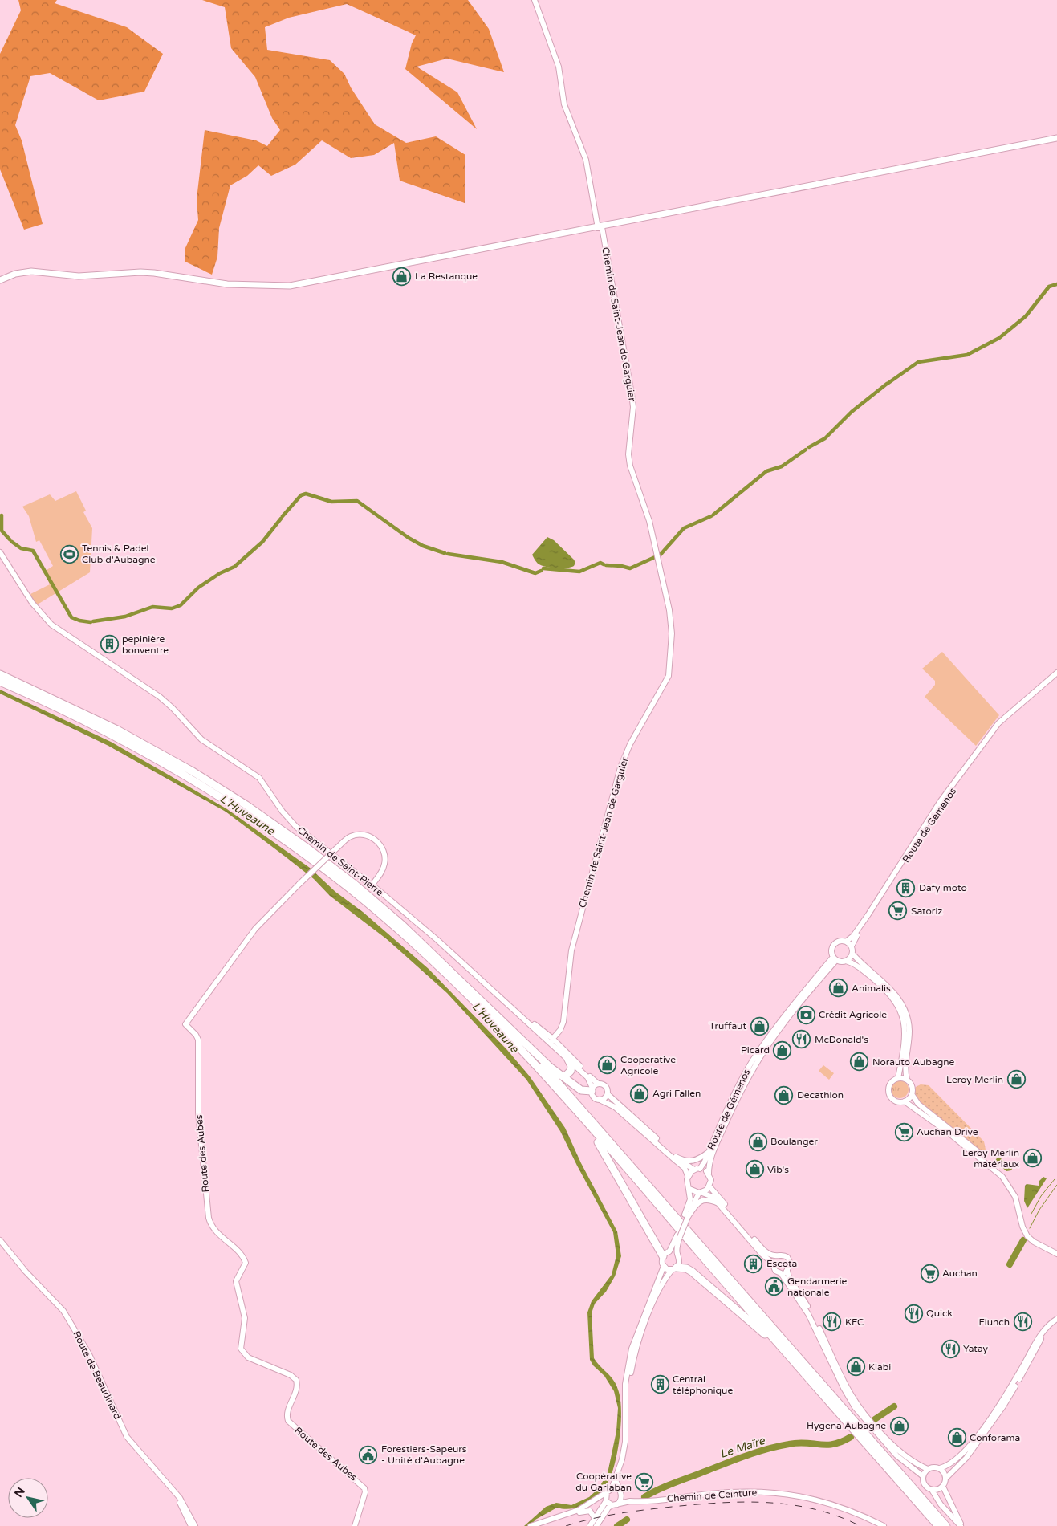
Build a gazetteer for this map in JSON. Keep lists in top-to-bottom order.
{
  "streets": {
    "main road": [
      "Chemin de Saint-Jean de Garguier",
      "Route de Gémenos",
      "Chemin de Saint-Pierre",
      "Route des Aubes",
      "Route de Beaudinard",
      "Chemin de Ceinture"
    ]
  },
  "crossings": [
    ["Chemin de Saint-Jean de Garguier", "Chemin de Saint-Pierre"],
    ["Chemin de Saint-Pierre", "Route des Aubes"]
  ],
  "water": ["L'Huveaune", "Le Maïre"],
  "places": {
    "shop": [
      "La Restanque",
      "Animalis",
      "Truffaut",
      "Picard",
      "Norauto Aubagne",
      "Cooperative Agricole",
      "Leroy Merlin",
      "Agri Fallen",
      "Decathlon",
      "Boulanger",
      "Leroy Merlin matériaux",
      "Vib's",
      "Kiabi",
      "Hygena Aubagne",
      "Conforama"
    ],
    "sports": ["Tennis & Padel Club d'Aubagne"],
    "building": [
      "pepinière bonventre",
      "Dafy moto",
      "Escota",
      "Central téléphonique"
    ],
    "supermarket": [
      "Satoriz",
      "Auchan Drive",
      "Auchan",
      "Coopérative du Garlaban"
    ],
    "bank": ["Crédit Agricole"],
    "restaurant": [
      "McDonald's",
      "Quick",
      "KFC",
      "Flunch",
      "Yatay"
    ],
    "public building": ["Gendarmerie nationale", "Forestiers-Sapeurs - Unité d'Aubagne"]
  },
  "north": "top left"
}
